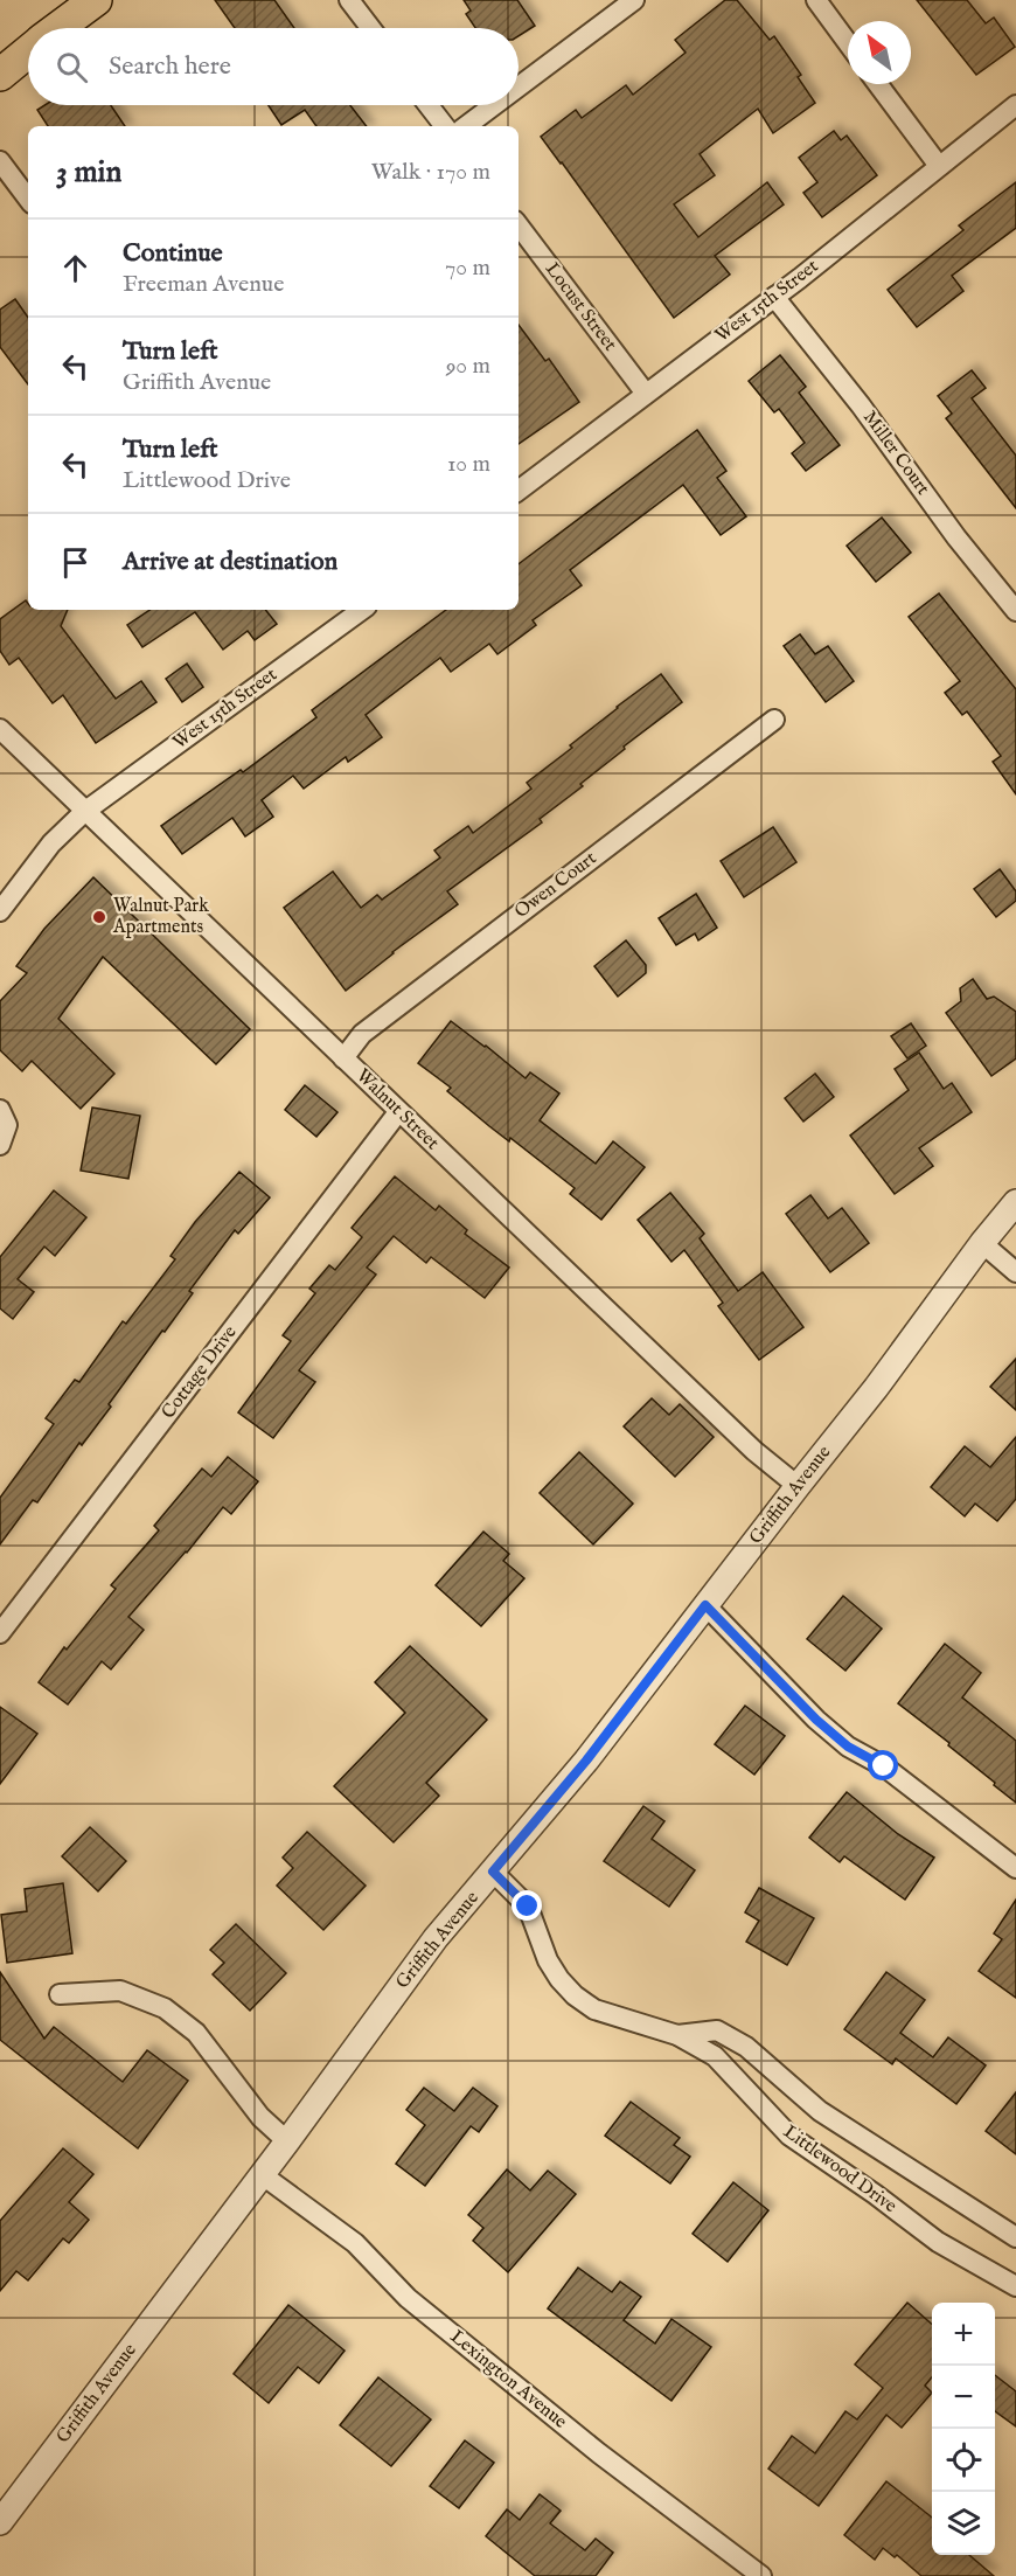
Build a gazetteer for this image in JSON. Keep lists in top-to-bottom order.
{
  "streets": {
    "street": [
      "West 15th Street",
      "Locust Street",
      "Miller Court",
      "Owen Court",
      "Walnut Street",
      "Cottage Drive",
      "Griffith Avenue",
      "Littlewood Drive",
      "Lexington Avenue"
    ]
  },
  "crossings": [
    ["West 15th Street", "Locust Street"],
    ["West 15th Street", "Miller Court"],
    ["West 15th Street", "Walnut Street"],
    ["Owen Court", "Walnut Street"],
    ["Walnut Street", "Cottage Drive"],
    ["Walnut Street", "Griffith Avenue"],
    ["Griffith Avenue", "Littlewood Drive"],
    ["Griffith Avenue", "Lexington Avenue"]
  ],
  "places": ["Walnut Park Apartments"],
  "north": "top left",
  "page": {
    "search": "Search here",
    "heading": ["3 min", "Walk · 170 m"],
    "list": [
      ["Continue", "Freeman Avenue", "70 m"],
      ["Turn left", "Griffith Avenue", "90 m"],
      ["Turn left", "Littlewood Drive", "10 m"],
      "Arrive at destination"
    ],
    "map_buttons": ["+", "−"]
  }
}
